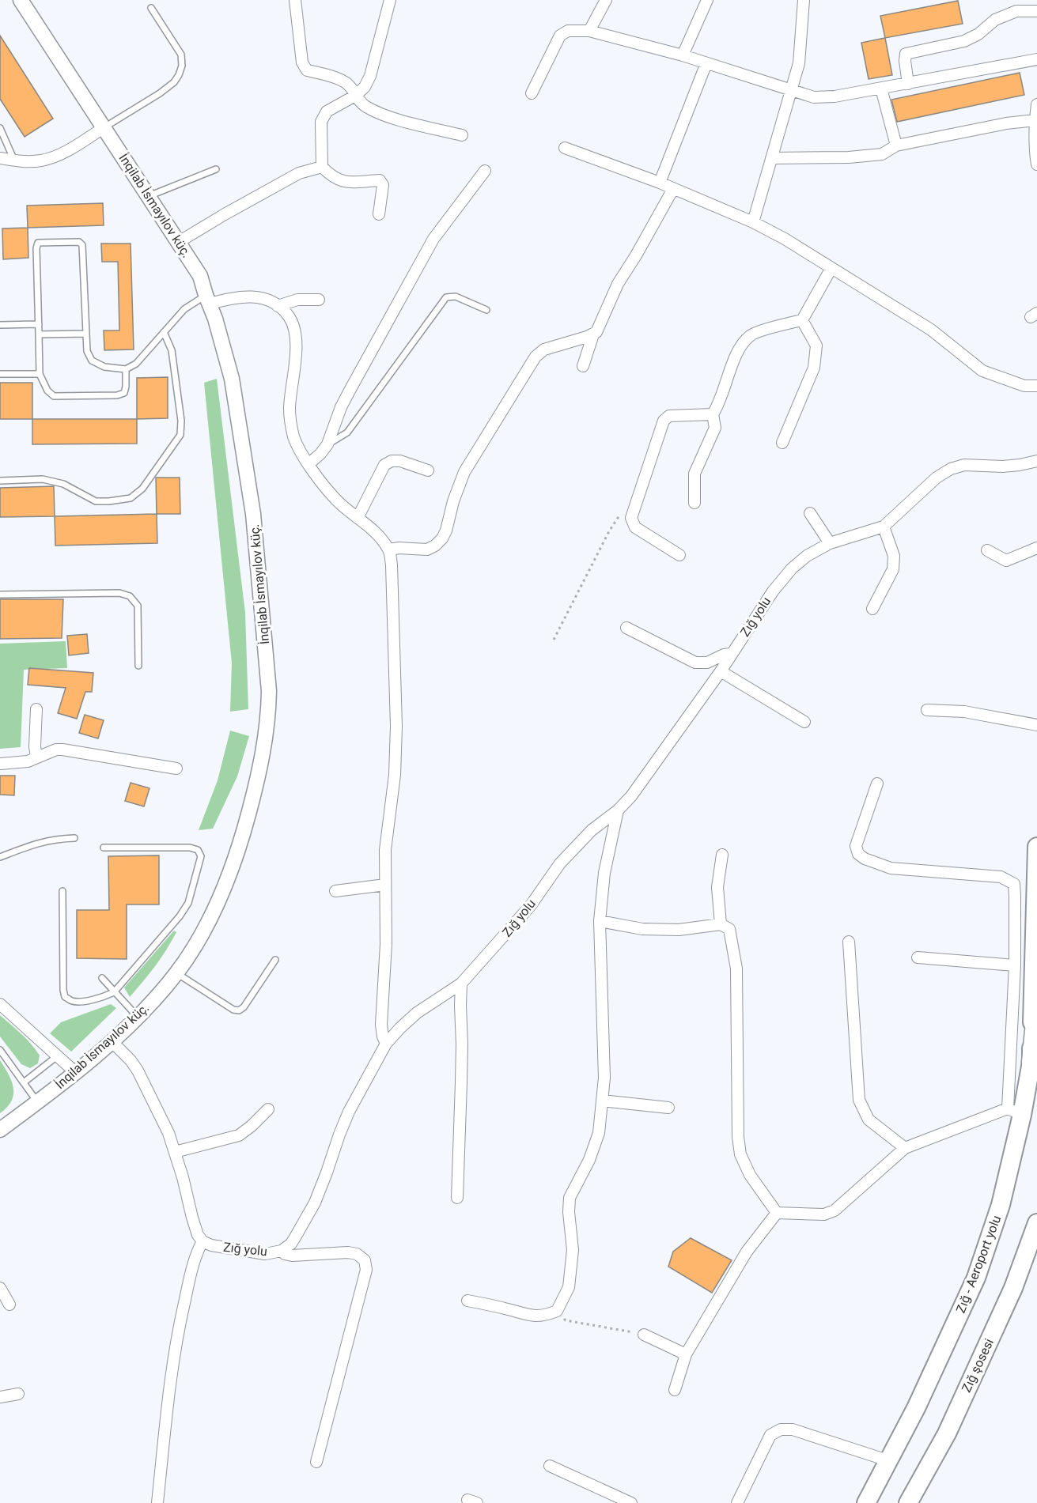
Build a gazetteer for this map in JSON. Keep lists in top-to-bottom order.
{
  "streets": {
    "highway": ["Zığ - Aeroport yolu", "Zığ şosesi"],
    "main road": ["İnqilab İsmayılov küç."],
    "street": ["Zığ yolu"]
  }
}
